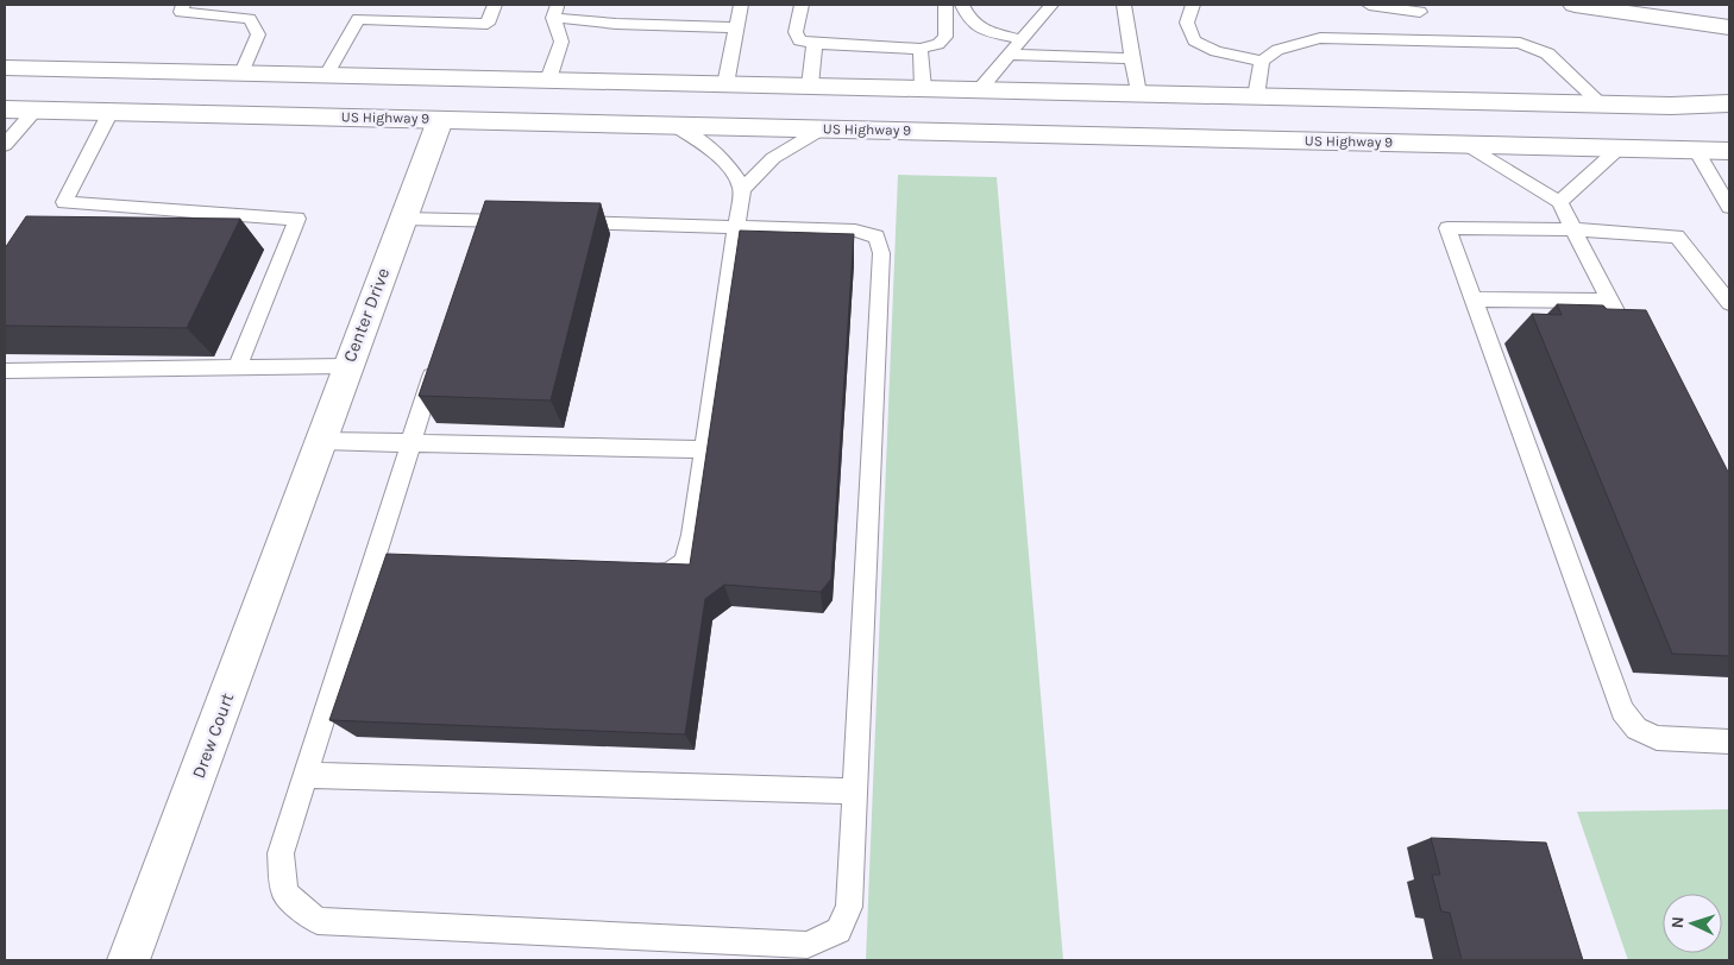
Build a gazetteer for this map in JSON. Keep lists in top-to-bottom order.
{
  "streets": {
    "main road": ["US Highway 9", "Center Drive", "Drew Court"]
  },
  "crossings": [
    ["US Highway 9", "Center Drive"],
    ["Center Drive", "Drew Court"]
  ],
  "north": "left"
}
